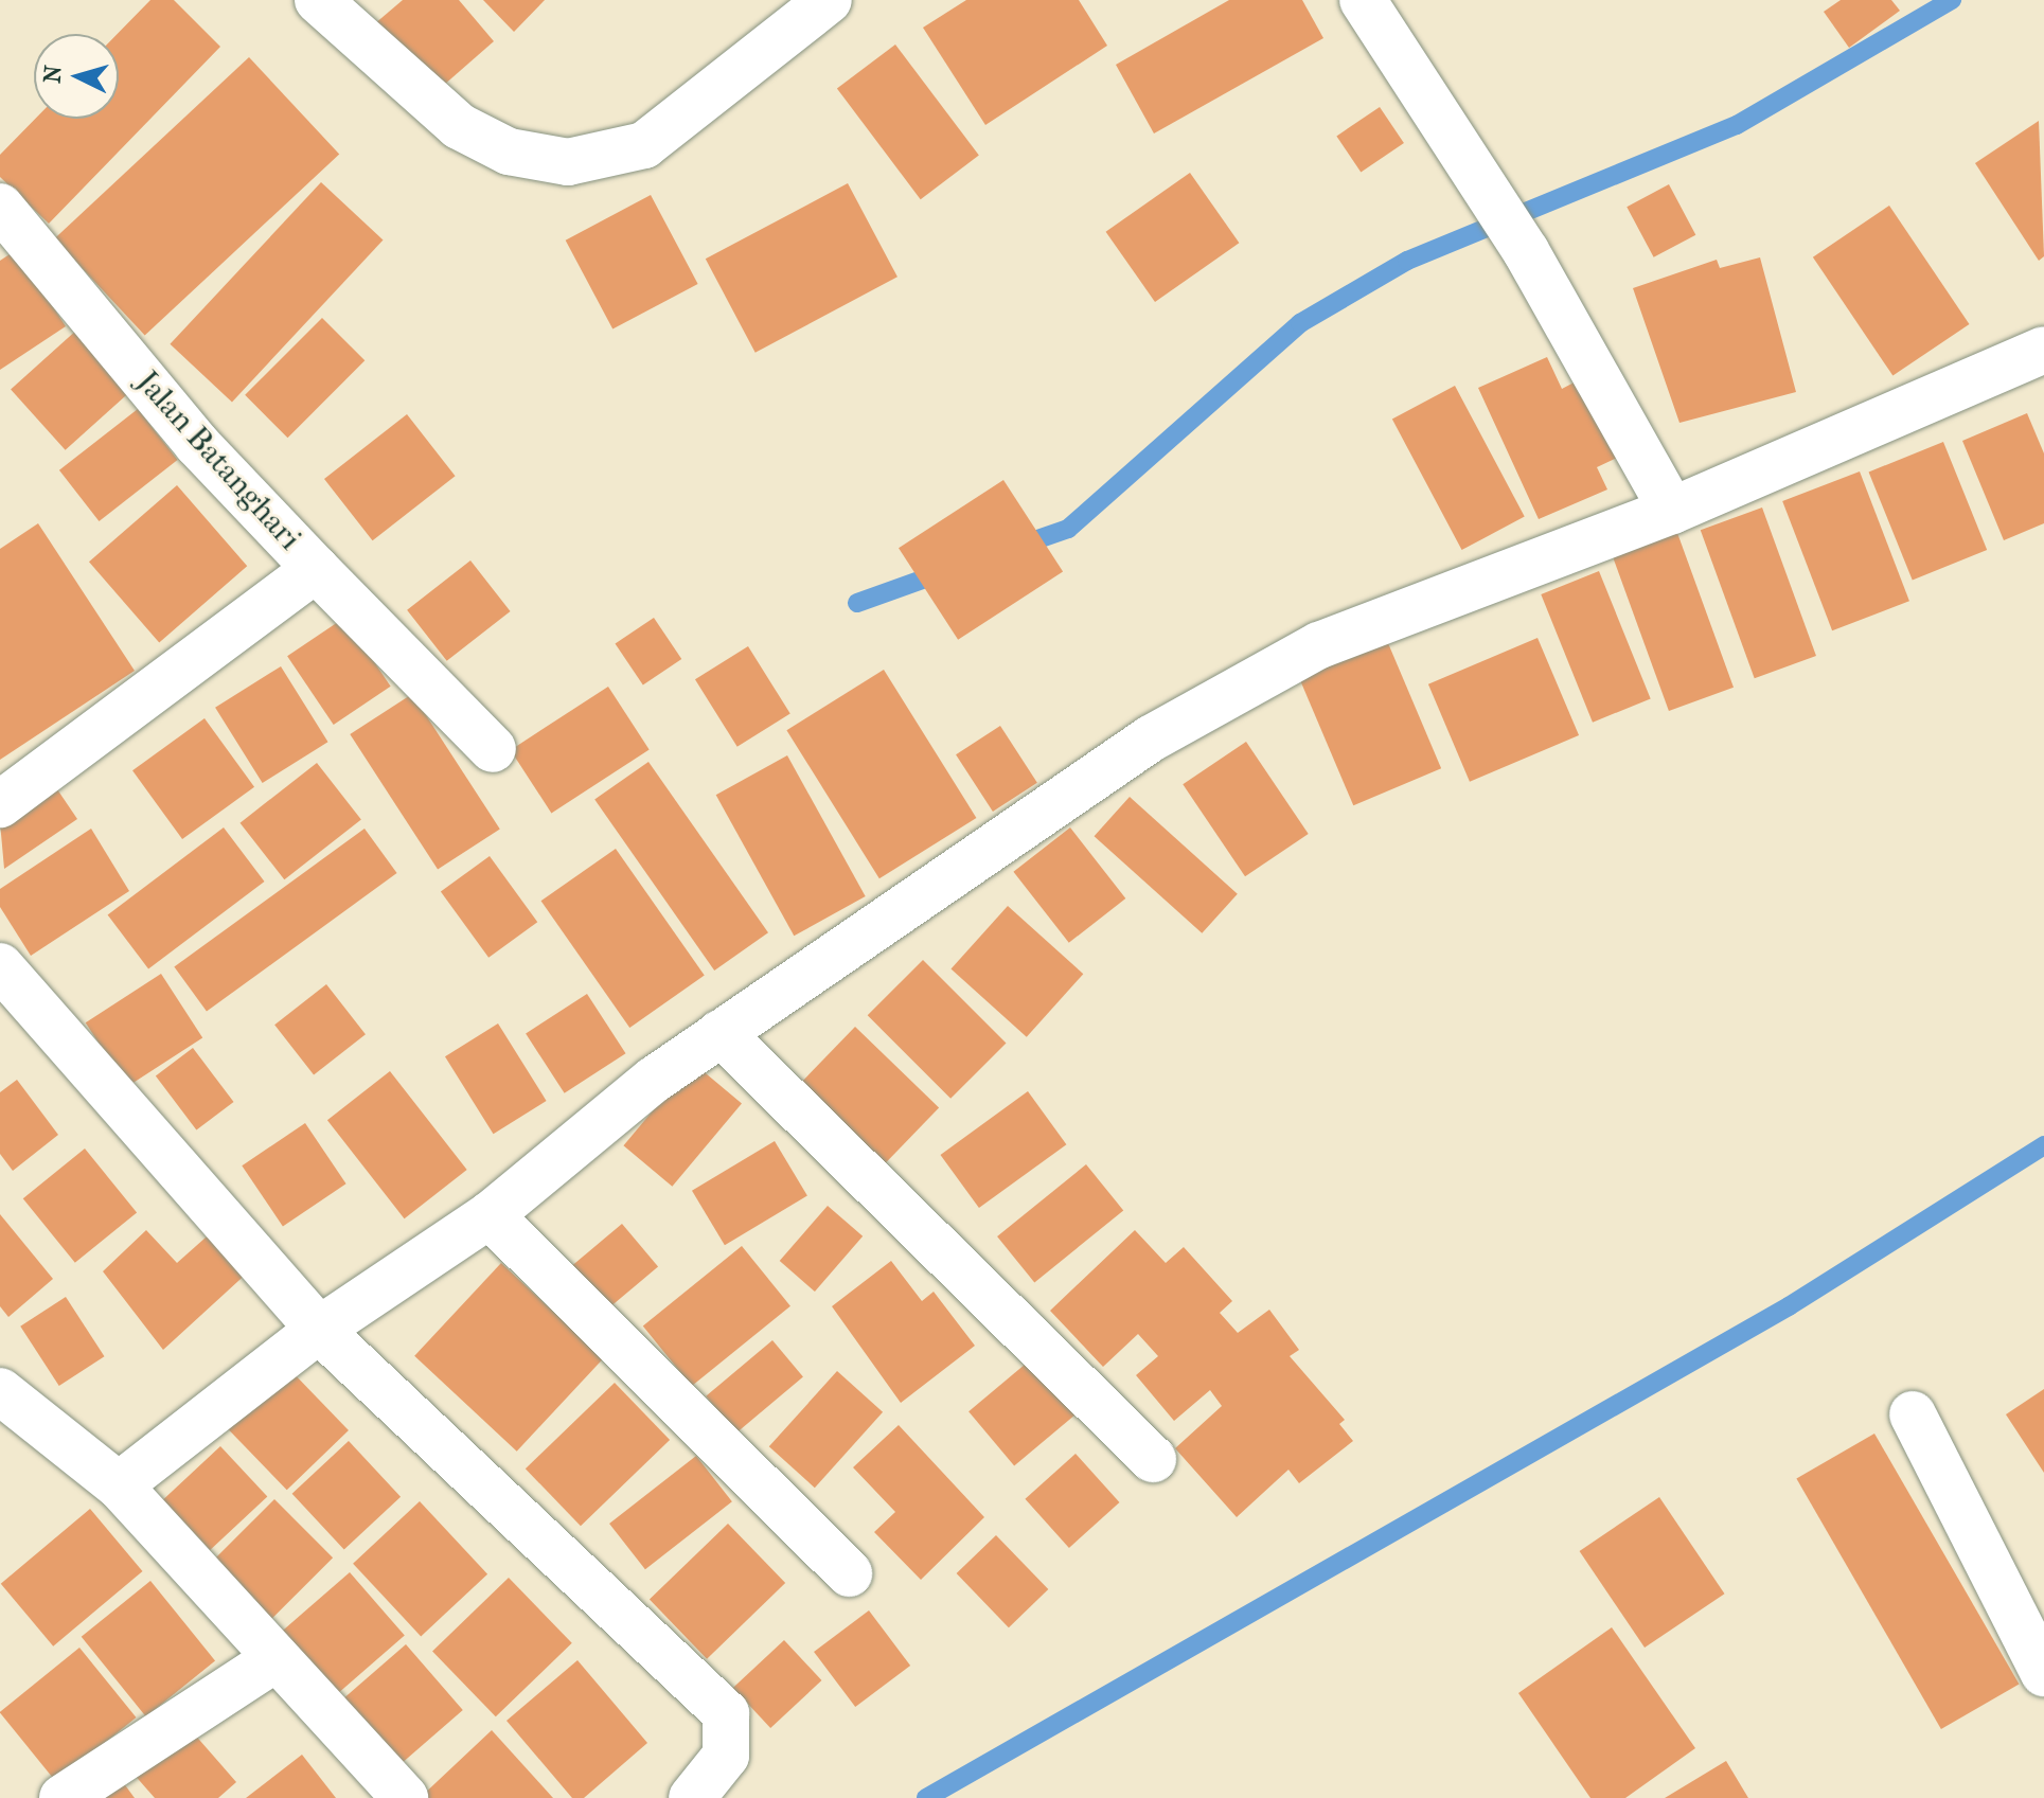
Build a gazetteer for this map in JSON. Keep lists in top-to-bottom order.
{
  "streets": {
    "street": ["Jalan Batanghari"]
  },
  "north": "left"
}
